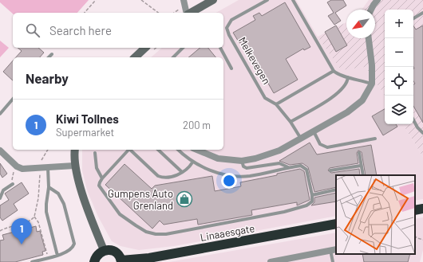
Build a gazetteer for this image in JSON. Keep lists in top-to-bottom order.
{
  "streets": {
    "highway": ["Linaaesgate"],
    "lane": ["Melkevegen"]
  },
  "places": {
    "shop": ["Gumpens Auto Grenland"]
  },
  "north": "bottom left",
  "page": {
    "map_buttons": ["+", "−"],
    "search": "Search here",
    "heading": "Nearby",
    "list": [
      {
        "mark": "1",
        "name": "Kiwi Tollnes",
        "note": "Supermarket",
        "value": "200 m"
      }
    ],
    "pins": "1"
  }
}
